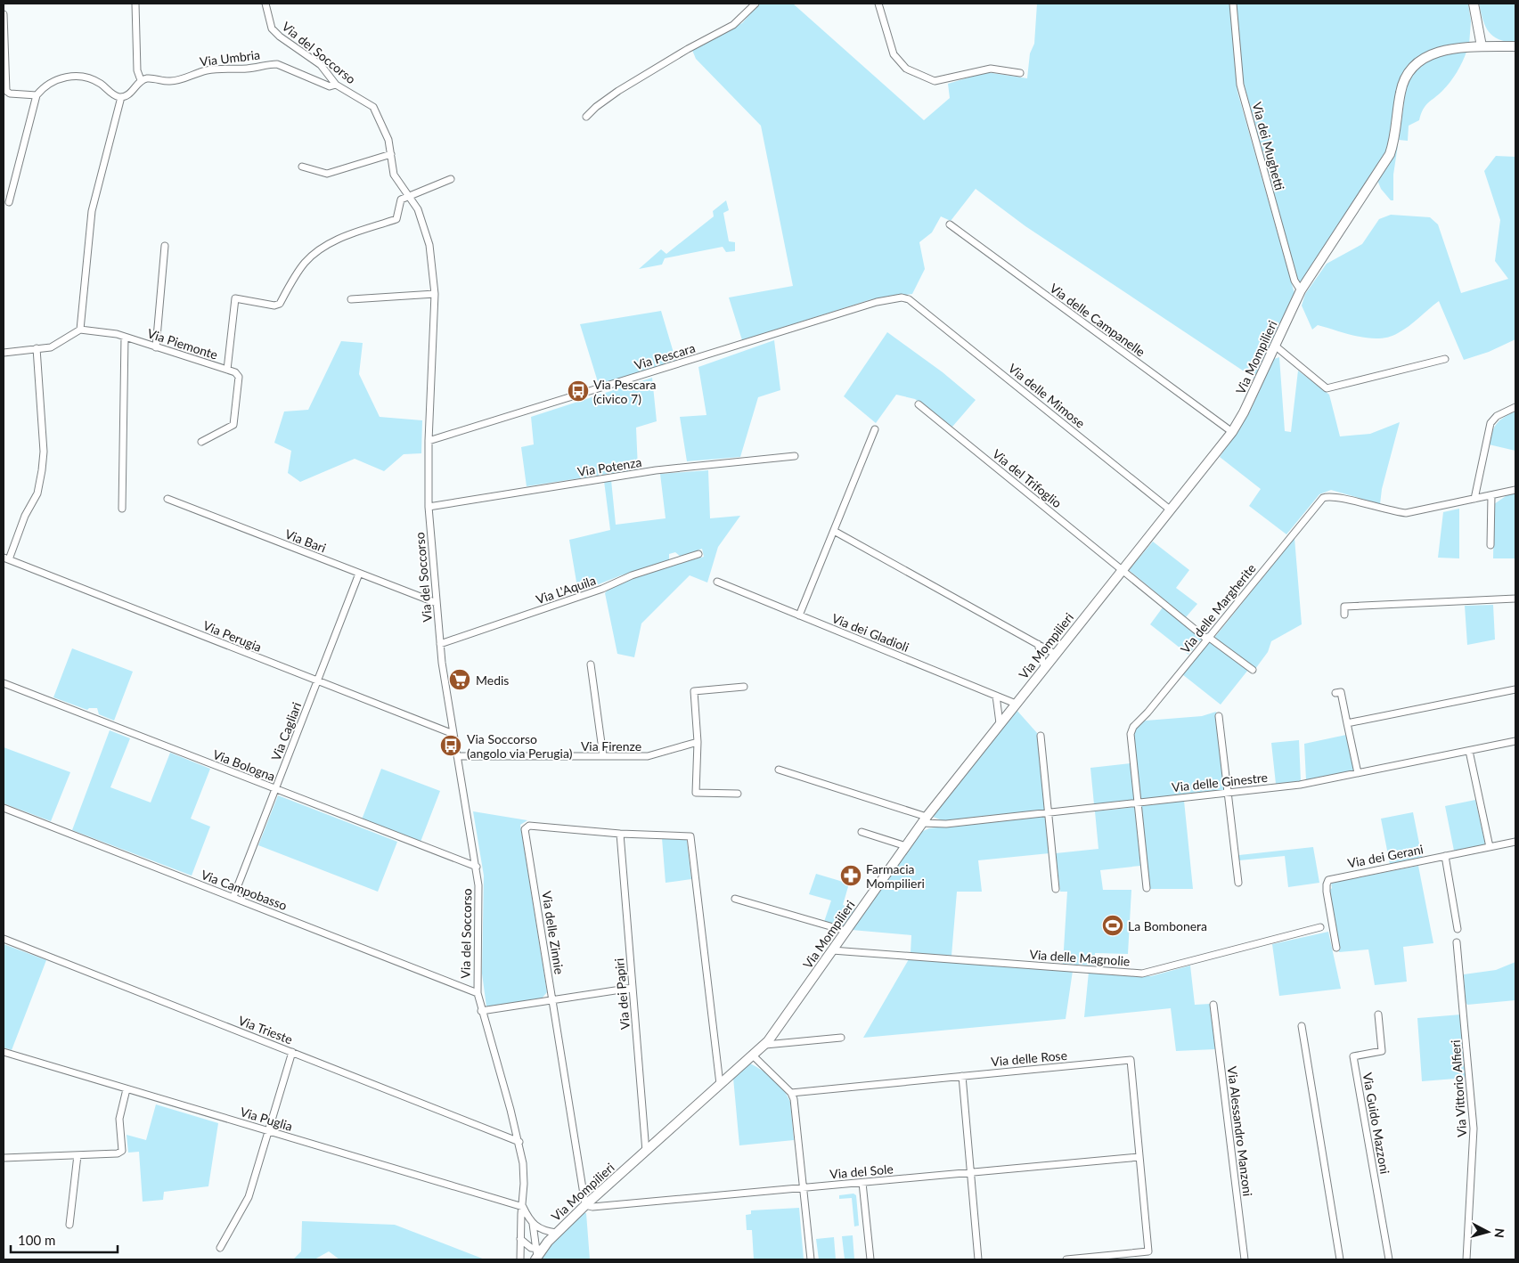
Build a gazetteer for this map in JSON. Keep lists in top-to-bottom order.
{
  "streets": {
    "street": [
      "Via del Soccorso",
      "Via Umbria",
      "Via dei Mughetti",
      "Via delle Campanelle",
      "Via Piemonte",
      "Via Pescara",
      "Via Mompilieri",
      "Via delle Mimose",
      "Via Potenza",
      "Via del Trifoglio",
      "Via Bari",
      "Via L'Aquila",
      "Via delle Margherite",
      "Via dei Gladioli",
      "Via Perugia",
      "Via Cagliari",
      "Via Firenze",
      "Via Bologna",
      "Via delle Ginestre",
      "Via dei Gerani",
      "Via Campobasso",
      "Via delle Zinnie",
      "Via delle Magnolie",
      "Via dei Papiri",
      "Via Trieste",
      "Via delle Rose",
      "Via Vittorio Alfieri",
      "Via Puglia",
      "Via Guido Mazzoni",
      "Via Alessandro Manzoni",
      "Via del Sole"
    ]
  },
  "crossings": [
    ["Via del Soccorso", "Via Umbria"],
    ["Via del Soccorso", "Via Piemonte"],
    ["Via del Soccorso", "Via Pescara"],
    ["Via del Soccorso", "Via Potenza"],
    ["Via del Soccorso", "Via Bari"],
    ["Via del Soccorso", "Via L'Aquila"],
    ["Via del Soccorso", "Via Perugia"],
    ["Via del Soccorso", "Via Firenze"],
    ["Via del Soccorso", "Via Bologna"],
    ["Via del Soccorso", "Via Campobasso"],
    ["Via del Soccorso", "Via Trieste"],
    ["Via del Soccorso", "Via Puglia"],
    ["Via dei Mughetti", "Via Mompilieri"],
    ["Via delle Campanelle", "Via Mompilieri"],
    ["Via Pescara", "Via delle Mimose"],
    ["Via Mompilieri", "Via delle Mimose"],
    ["Via Mompilieri", "Via del Trifoglio"],
    ["Via Mompilieri", "Via dei Gladioli"],
    ["Via Mompilieri", "Via delle Ginestre"],
    ["Via Mompilieri", "Via delle Zinnie"],
    ["Via Mompilieri", "Via delle Magnolie"],
    ["Via Mompilieri", "Via dei Papiri"],
    ["Via Mompilieri", "Via del Sole"],
    ["Via del Trifoglio", "Via delle Margherite"],
    ["Via Bari", "Via Cagliari"],
    ["Via delle Margherite", "Via delle Ginestre"],
    ["Via Perugia", "Via Cagliari"],
    ["Via Cagliari", "Via Bologna"],
    ["Via Cagliari", "Via Campobasso"],
    ["Via delle Zinnie", "Via dei Papiri"],
    ["Via delle Zinnie", "Via del Sole"],
    ["Via delle Rose", "Via del Sole"]
  ],
  "places": {
    "bus stop": ["Via Pescara (civico 7)", "Via Soccorso (angolo via Perugia)"],
    "supermarket": ["Medis"],
    "pharmacy": ["Farmacia Mompilieri"],
    "sports": ["La Bombonera"]
  },
  "scale_bar": "100 m",
  "north": "right"
}
